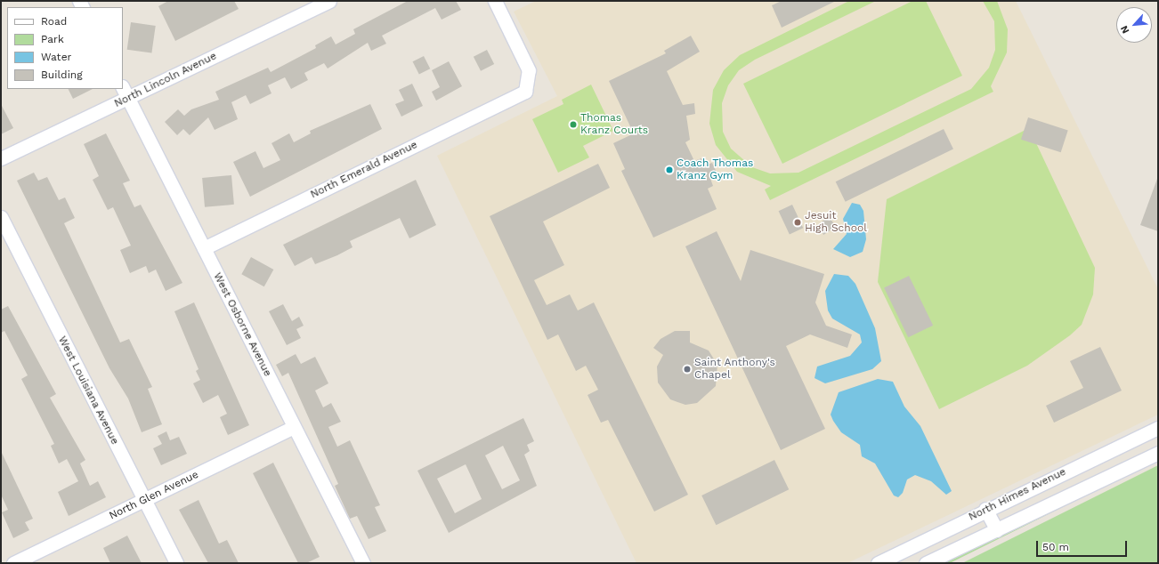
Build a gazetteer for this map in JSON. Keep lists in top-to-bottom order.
{
  "streets": {
    "street": [
      "North Lincoln Avenue",
      "North Emerald Avenue",
      "West Osborne Avenue",
      "West Louisiana Avenue",
      "North Himes Avenue",
      "North Glen Avenue"
    ]
  },
  "crossings": [
    ["North Lincoln Avenue", "West Osborne Avenue"],
    ["North Emerald Avenue", "West Osborne Avenue"],
    ["West Osborne Avenue", "North Glen Avenue"],
    ["West Louisiana Avenue", "North Glen Avenue"]
  ],
  "places": [
    "Thomas Kranz Courts",
    "Coach Thomas Kranz Gym",
    "Jesuit High School",
    "Saint Anthony's Chapel"
  ],
  "legend": [
    "Road",
    "Park",
    "Water",
    "Building"
  ],
  "scale_bar": "50 m",
  "north": "bottom left"
}
